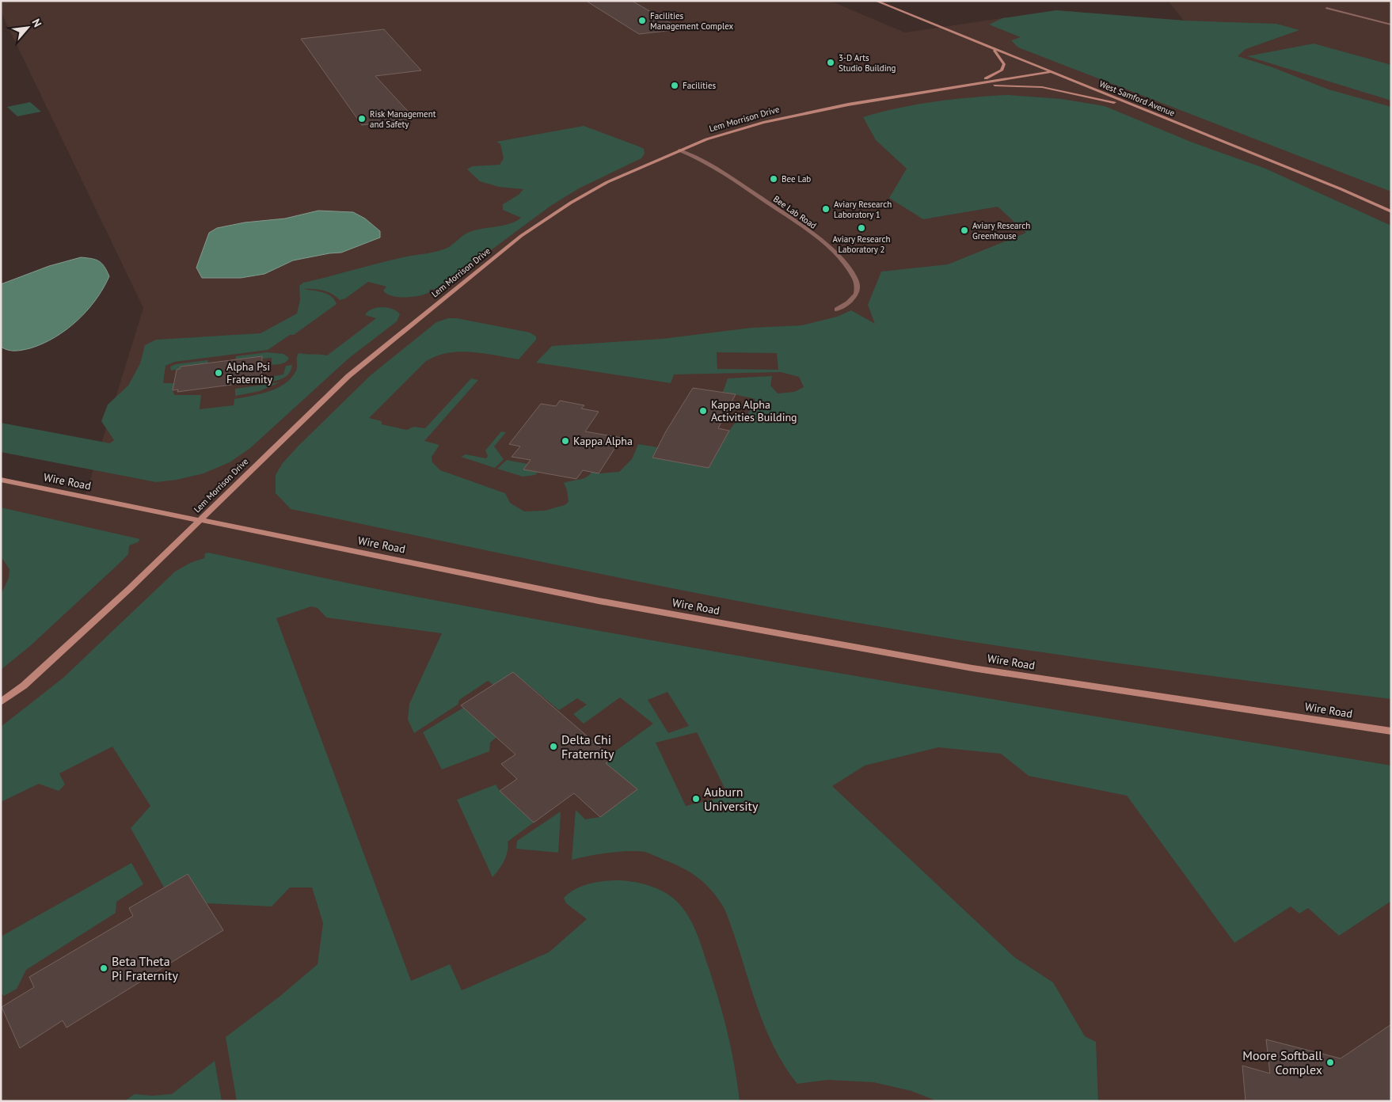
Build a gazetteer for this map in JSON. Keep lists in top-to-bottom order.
{
  "streets": {
    "street": [
      "West Samford Avenue",
      "Lem Morrison Drive",
      "Bee Lab Road",
      "Wire Road"
    ]
  },
  "crossings": [
    ["West Samford Avenue", "Lem Morrison Drive"],
    ["Lem Morrison Drive", "Bee Lab Road"],
    ["Lem Morrison Drive", "Wire Road"]
  ],
  "places": [
    "Facilities Management Complex",
    "3-D Arts Studio Building",
    "Facilities",
    "Risk Management and Safety",
    "Bee Lab",
    "Aviary Research Laboratory 1",
    "Aviary Research Laboratory 2",
    "Aviary Research Greenhouse",
    "Alpha Psi Fraternity",
    "Kappa Alpha Activities Building",
    "Kappa Alpha",
    "Delta Chi Fraternity",
    "Auburn University",
    "Beta Theta Pi Fraternity",
    "Moore Softball Complex"
  ],
  "north": "top right"
}
